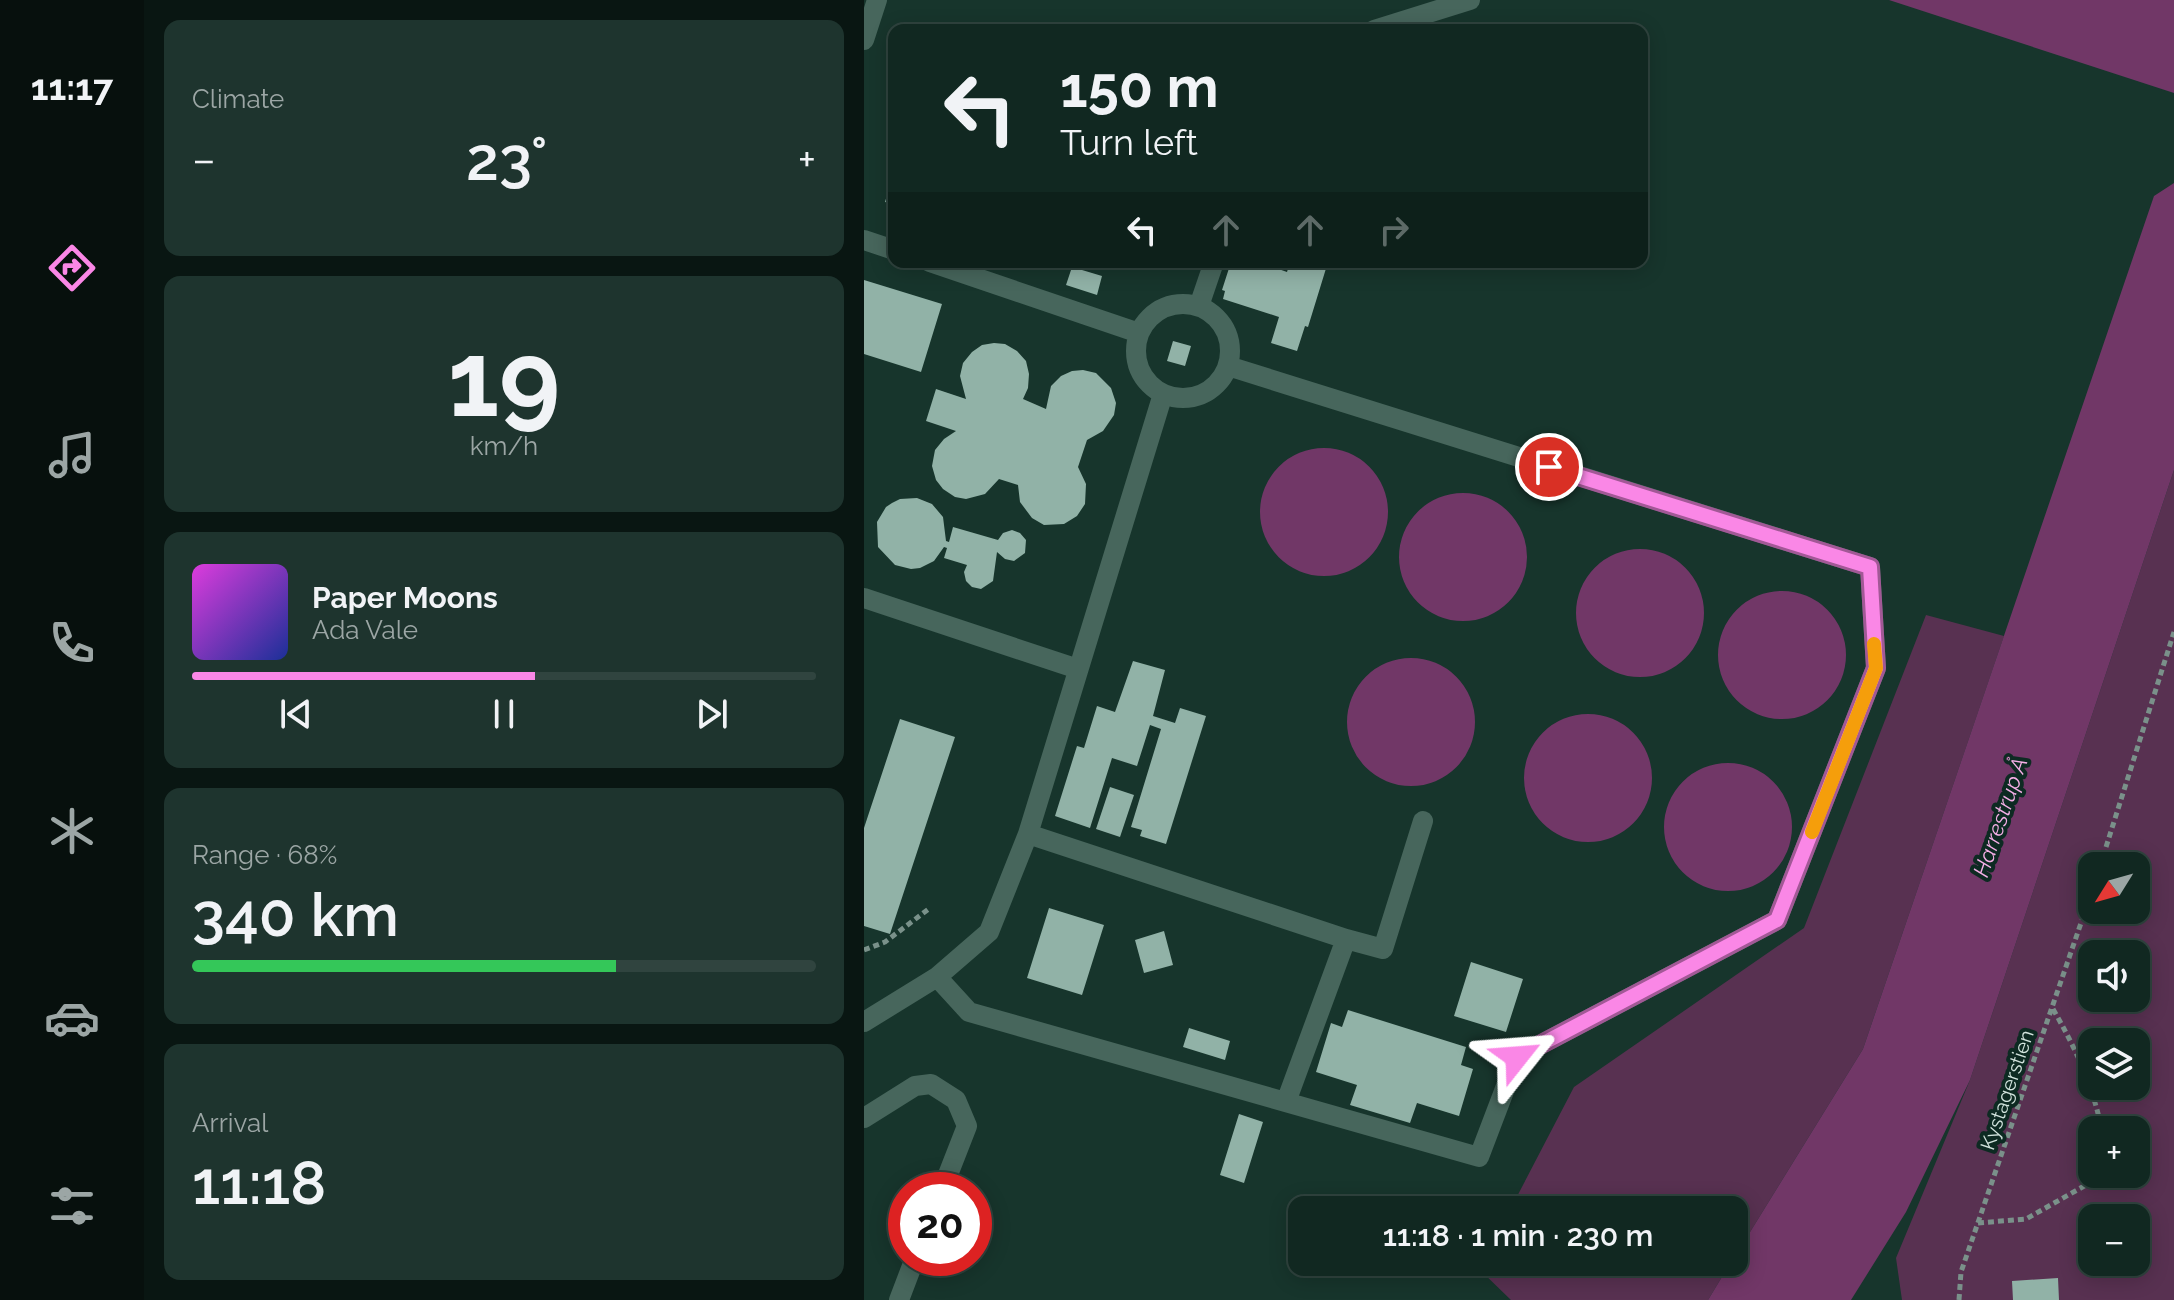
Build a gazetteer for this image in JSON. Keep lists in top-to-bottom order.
{
  "streets": {
    "path": ["Kystagerstien"]
  },
  "water": ["Harrestrup Å"],
  "north": "bottom left",
  "page": {
    "tabs": "11:17",
    "tile": [
      "Climate",
      ["19", "km/h"],
      ["Range · 68%", "340 km"],
      ["Arrival", "11:18"]
    ],
    "turn": ["150 m", "Turn left"],
    "heat": ["−", "23°", "+"],
    "song": ["Paper Moons", "Ada Vale"],
    "map_buttons": ["+", "−"],
    "limit": "20",
    "trip": "11:18 · 1 min · 230 m"
  }
}
